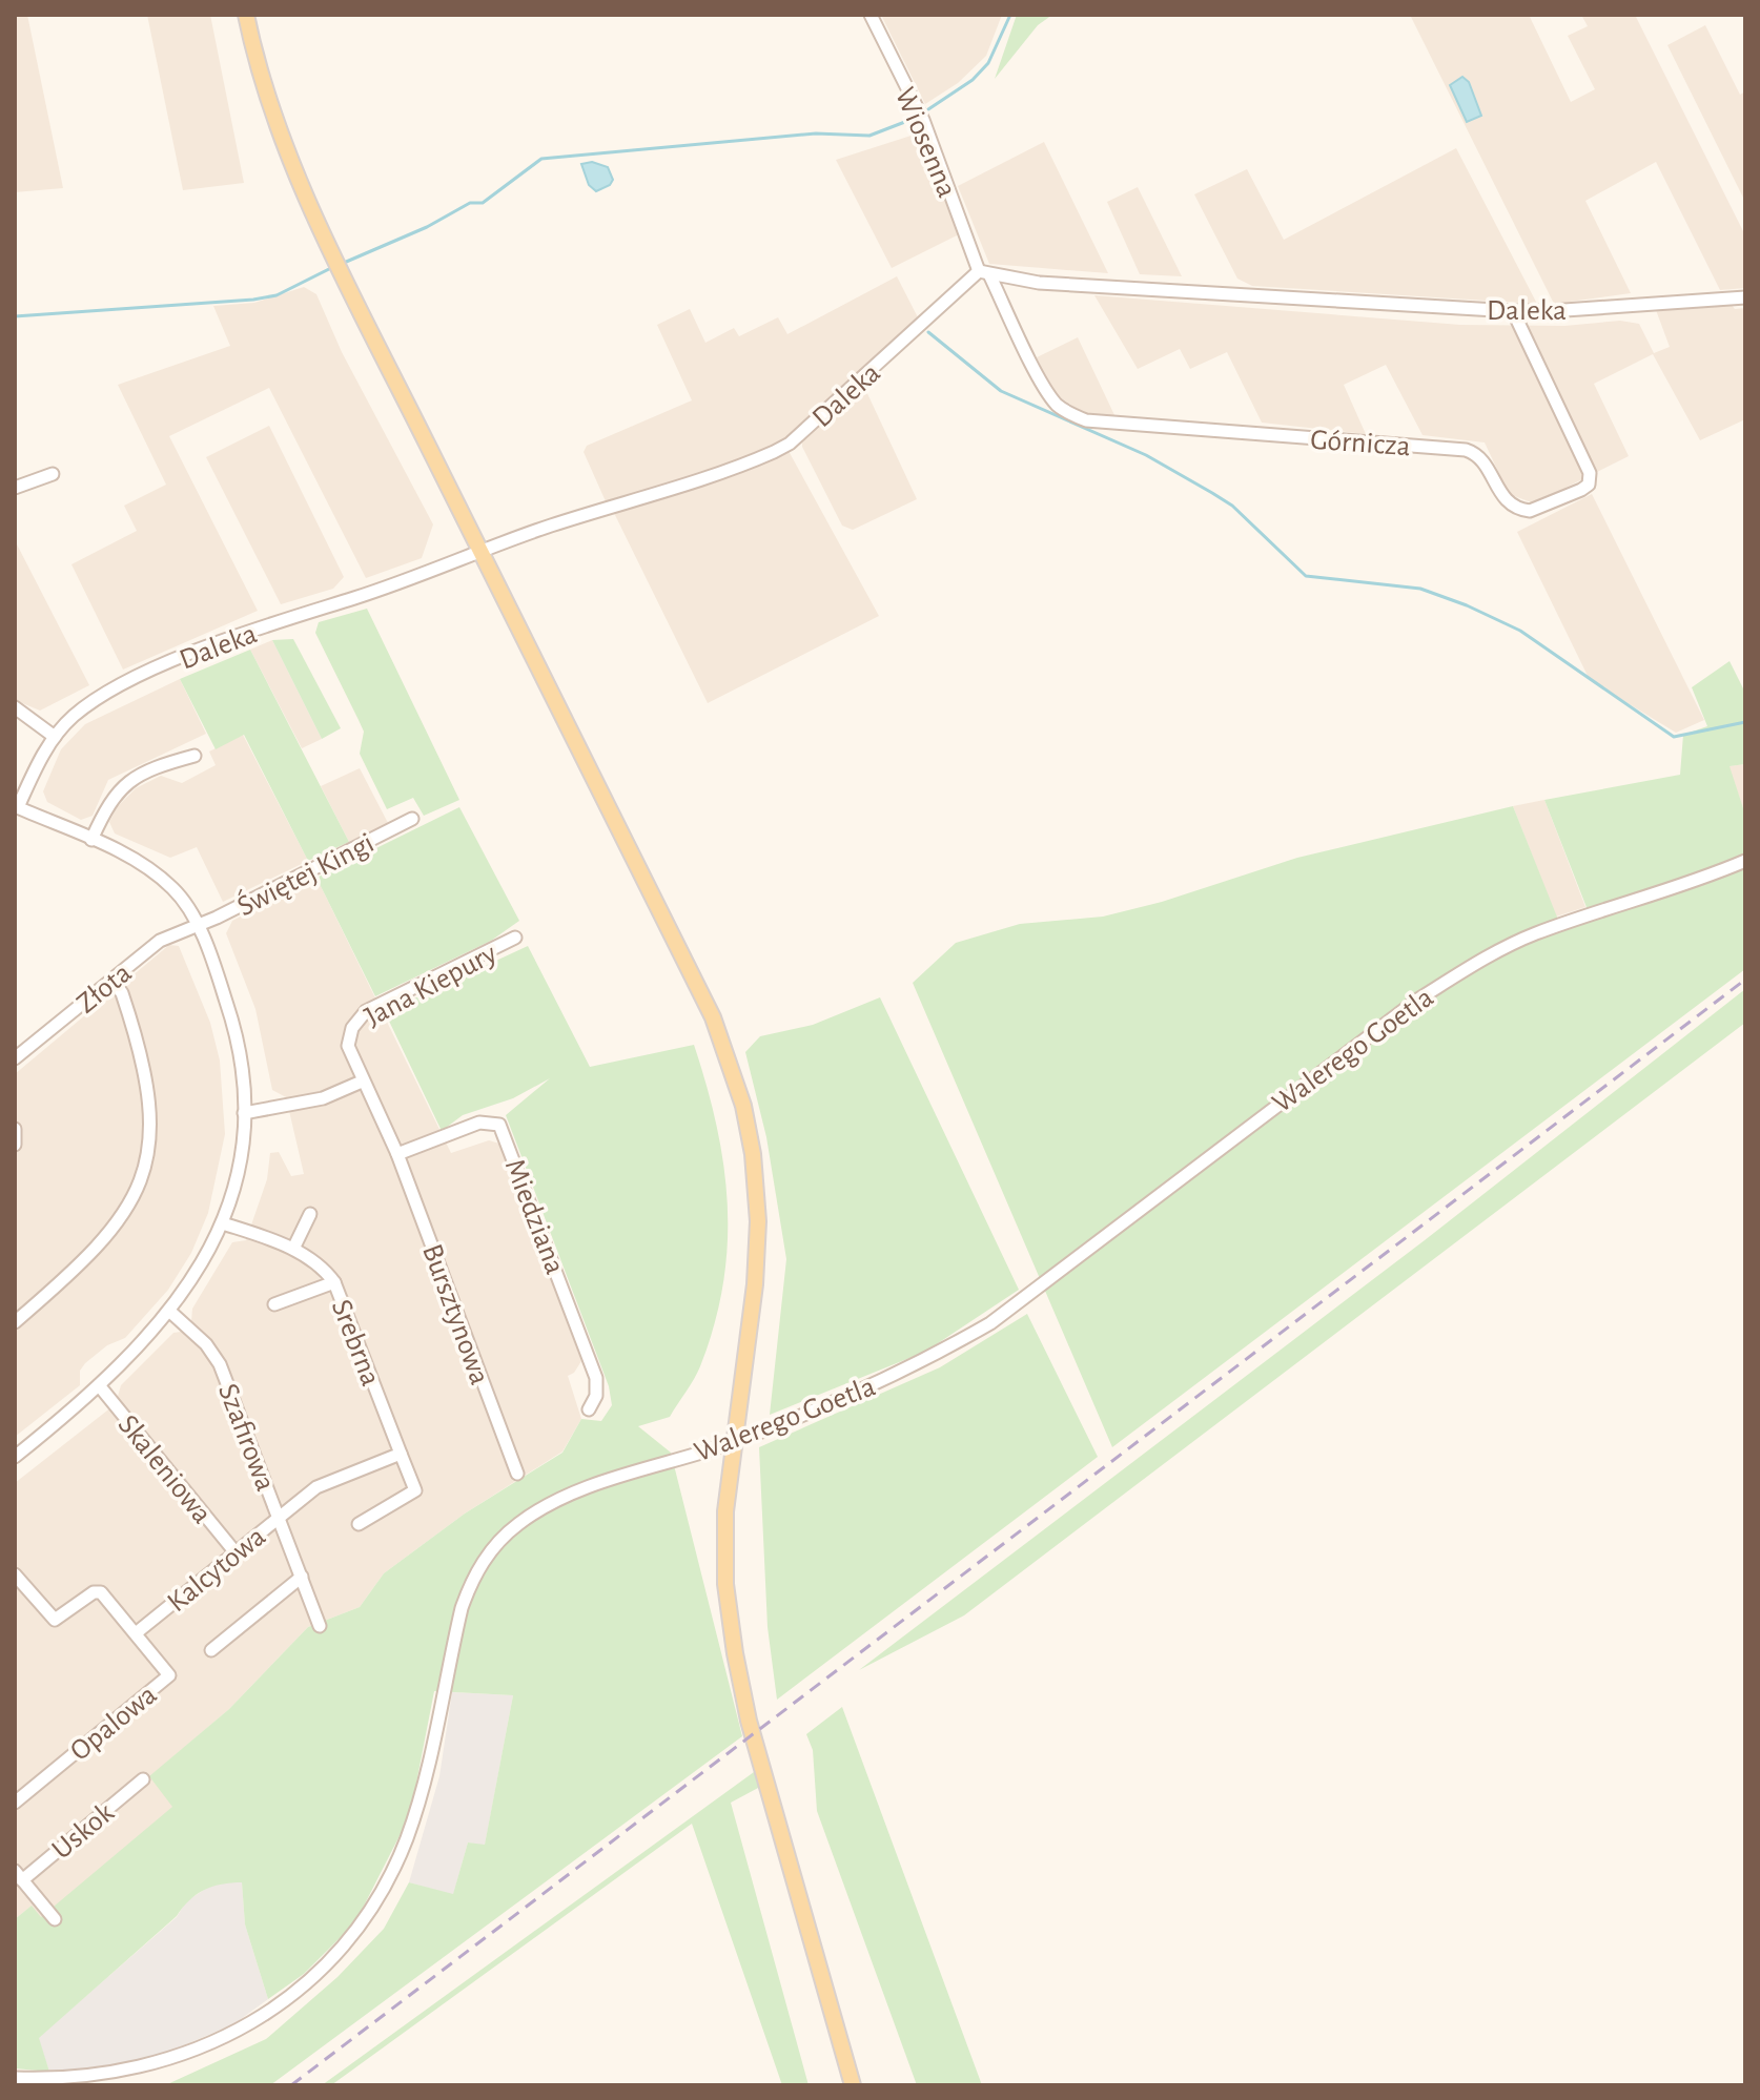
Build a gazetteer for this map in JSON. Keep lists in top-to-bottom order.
{
  "streets": {
    "street": [
      "Wiosenna",
      "Daleka",
      "Górnicza",
      "Świętej Kingi",
      "Jana Kiepury",
      "Złota",
      "Walerego Goetla",
      "Miedziana",
      "Bursztynowa",
      "Srebrna",
      "Szafirowa",
      "Skaleniowa",
      "Kalcytowa",
      "Opalowa",
      "Uskok"
    ]
  },
  "crossings": [
    ["Wiosenna", "Daleka"],
    ["Wiosenna", "Górnicza"],
    ["Daleka", "Górnicza"],
    ["Świętej Kingi", "Złota"],
    ["Jana Kiepury", "Miedziana"],
    ["Jana Kiepury", "Bursztynowa"],
    ["Miedziana", "Bursztynowa"],
    ["Srebrna", "Kalcytowa"],
    ["Szafirowa", "Kalcytowa"],
    ["Skaleniowa", "Kalcytowa"],
    ["Kalcytowa", "Opalowa"]
  ]
}
